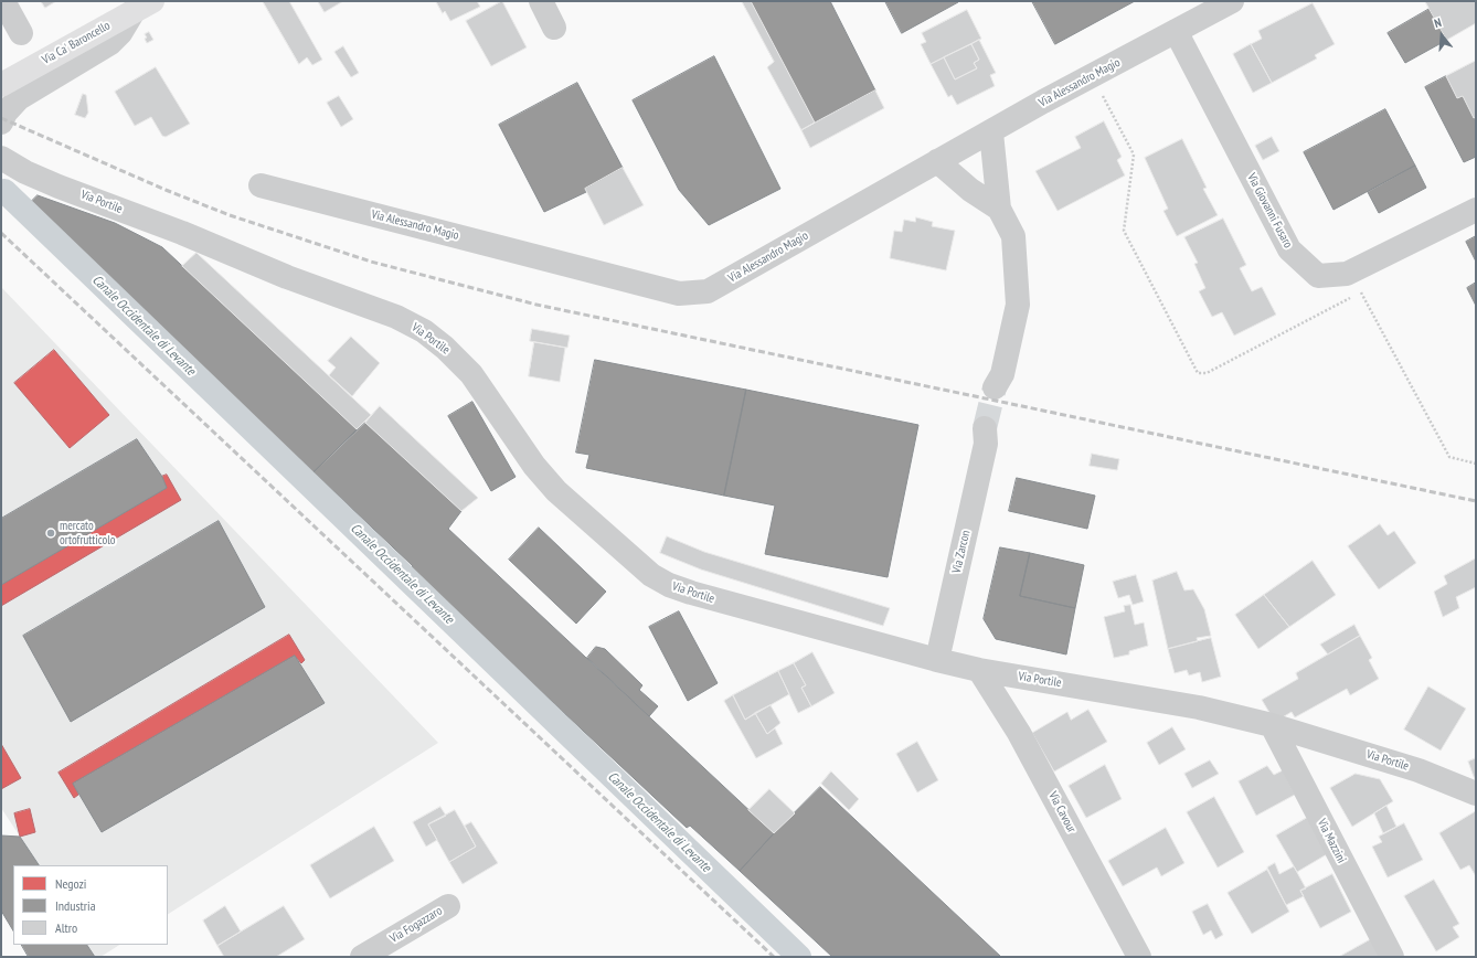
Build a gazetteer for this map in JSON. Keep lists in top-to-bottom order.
{
  "streets": {
    "main road": ["Via Ca' Baroncello"],
    "street": [
      "Via Alessandro Magio",
      "Via Portile",
      "Via Giovanni Fusaro",
      "Via Zarcon",
      "Via Cavour",
      "Via Mazzini",
      "Via Fogazzaro"
    ]
  },
  "crossings": [
    ["Via Alessandro Magio", "Via Giovanni Fusaro"],
    ["Via Portile", "Via Zarcon"],
    ["Via Portile", "Via Cavour"],
    ["Via Portile", "Via Mazzini"]
  ],
  "water": ["Canale Occidentale di Levante"],
  "places": ["mercato ortofrutticolo"],
  "legend": ["Negozi", "Industria", "Altro"],
  "north": "top"
}
